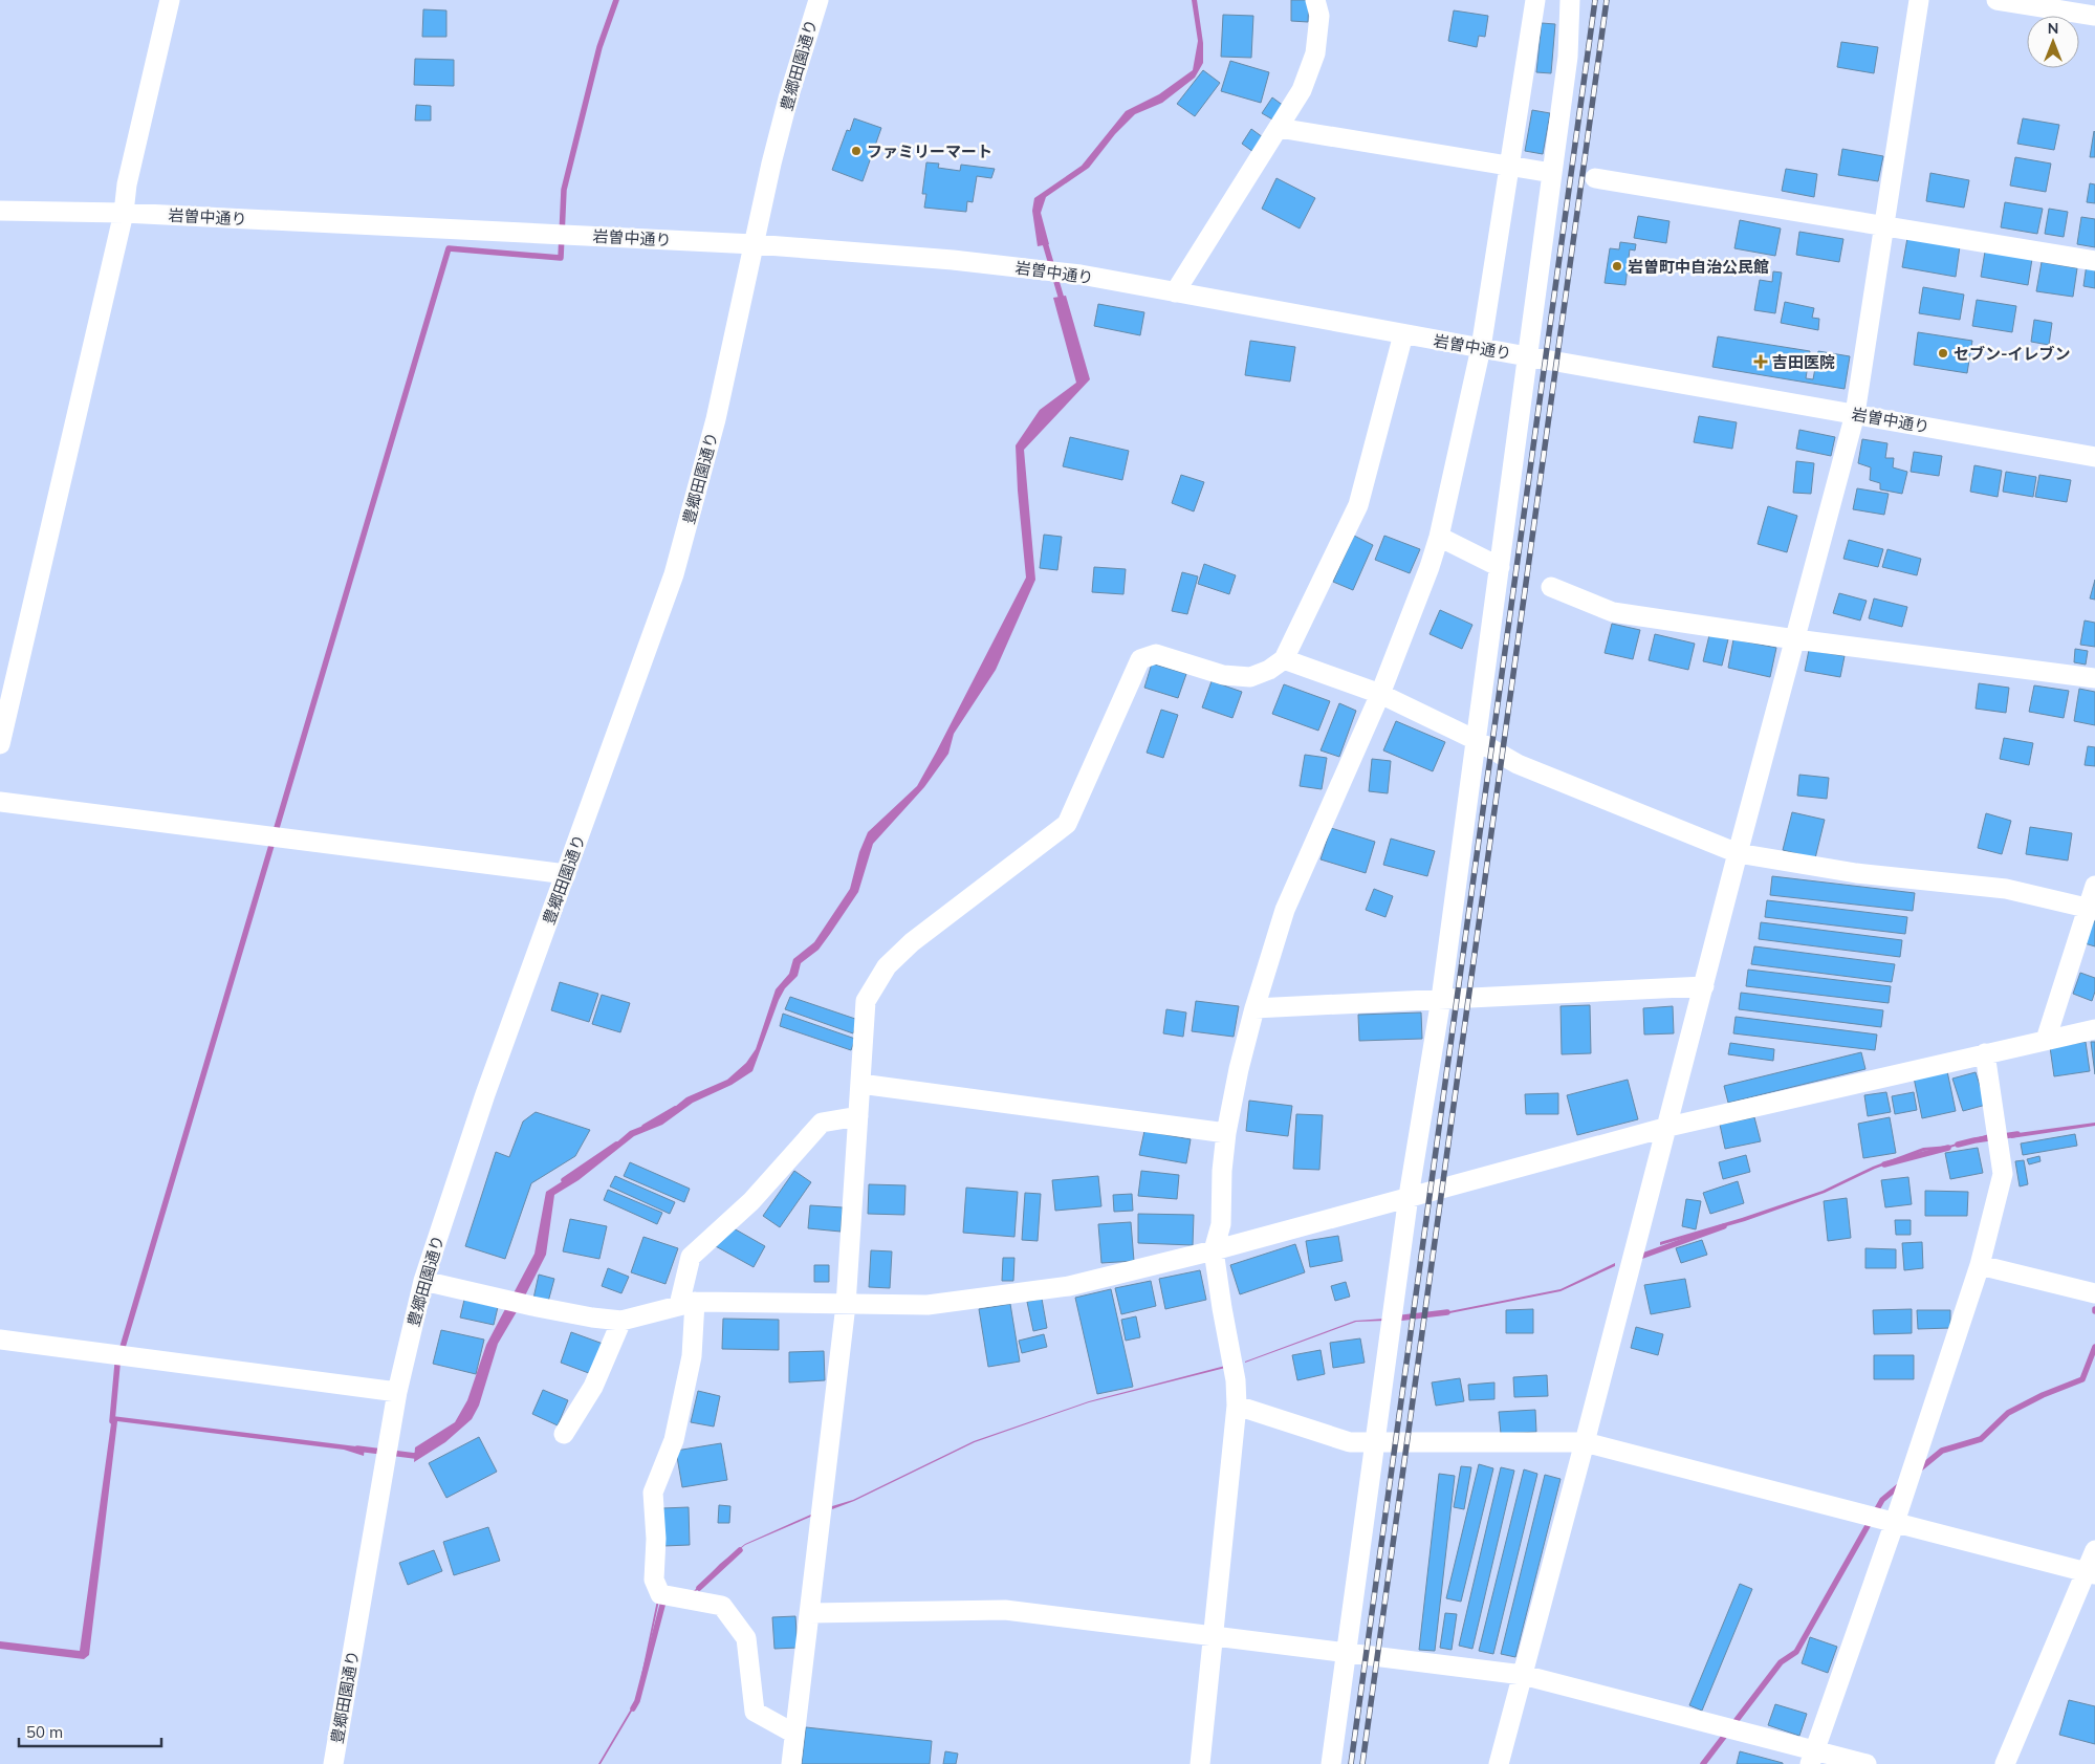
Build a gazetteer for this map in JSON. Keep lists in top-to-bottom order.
{
  "streets": {
    "street": ["豊郷田園通り", "岩曽中通り"]
  },
  "crossings": [
    ["豊郷田園通り", "岩曽中通り"]
  ],
  "places": {
    "other": ["ファミリーマート", "岩曽町中自治公民館", "セブン-イレブン"],
    "health": ["吉田医院"]
  },
  "scale_bar": "50 m",
  "north": "top"
}
